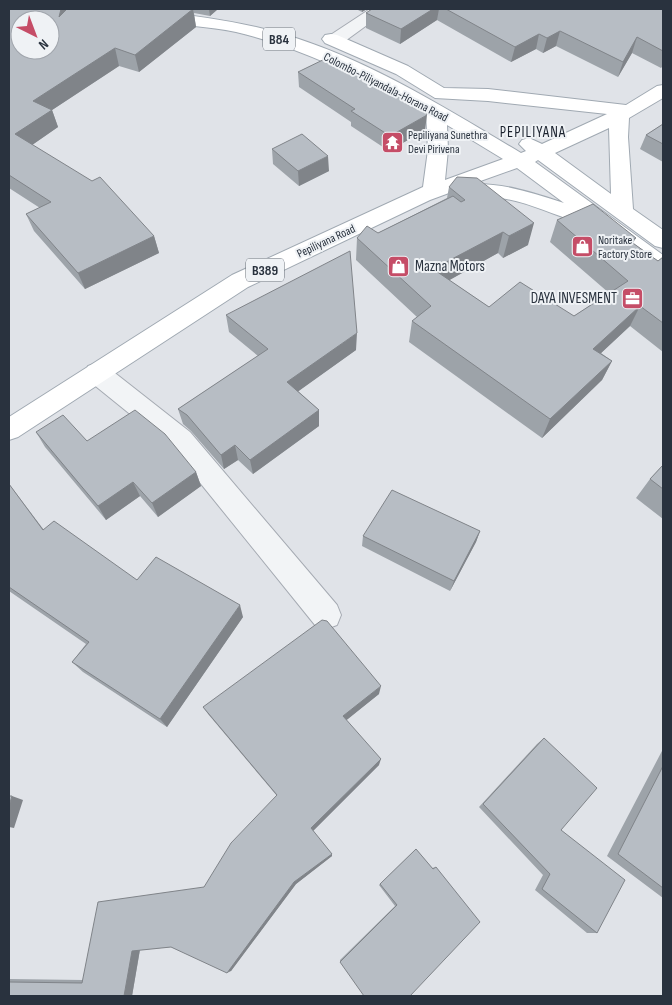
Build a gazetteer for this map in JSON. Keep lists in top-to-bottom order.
{
  "streets": {
    "main road": [
      "B84",
      "Colombo-Piliyandala-Horana Road",
      "Pepiliyana Road",
      "B389"
    ]
  },
  "crossings": [
    ["Colombo-Piliyandala-Horana Road", "Pepiliyana Road"]
  ],
  "districts": ["PEPILIYANA"],
  "places": {
    "temple": ["Pepiliyana Sunethra Devi Pirivena"],
    "shop": ["Noritake Factory Store", "Mazna Motors"],
    "office": ["DAYA INVESMENT"]
  },
  "north": "bottom right"
}
